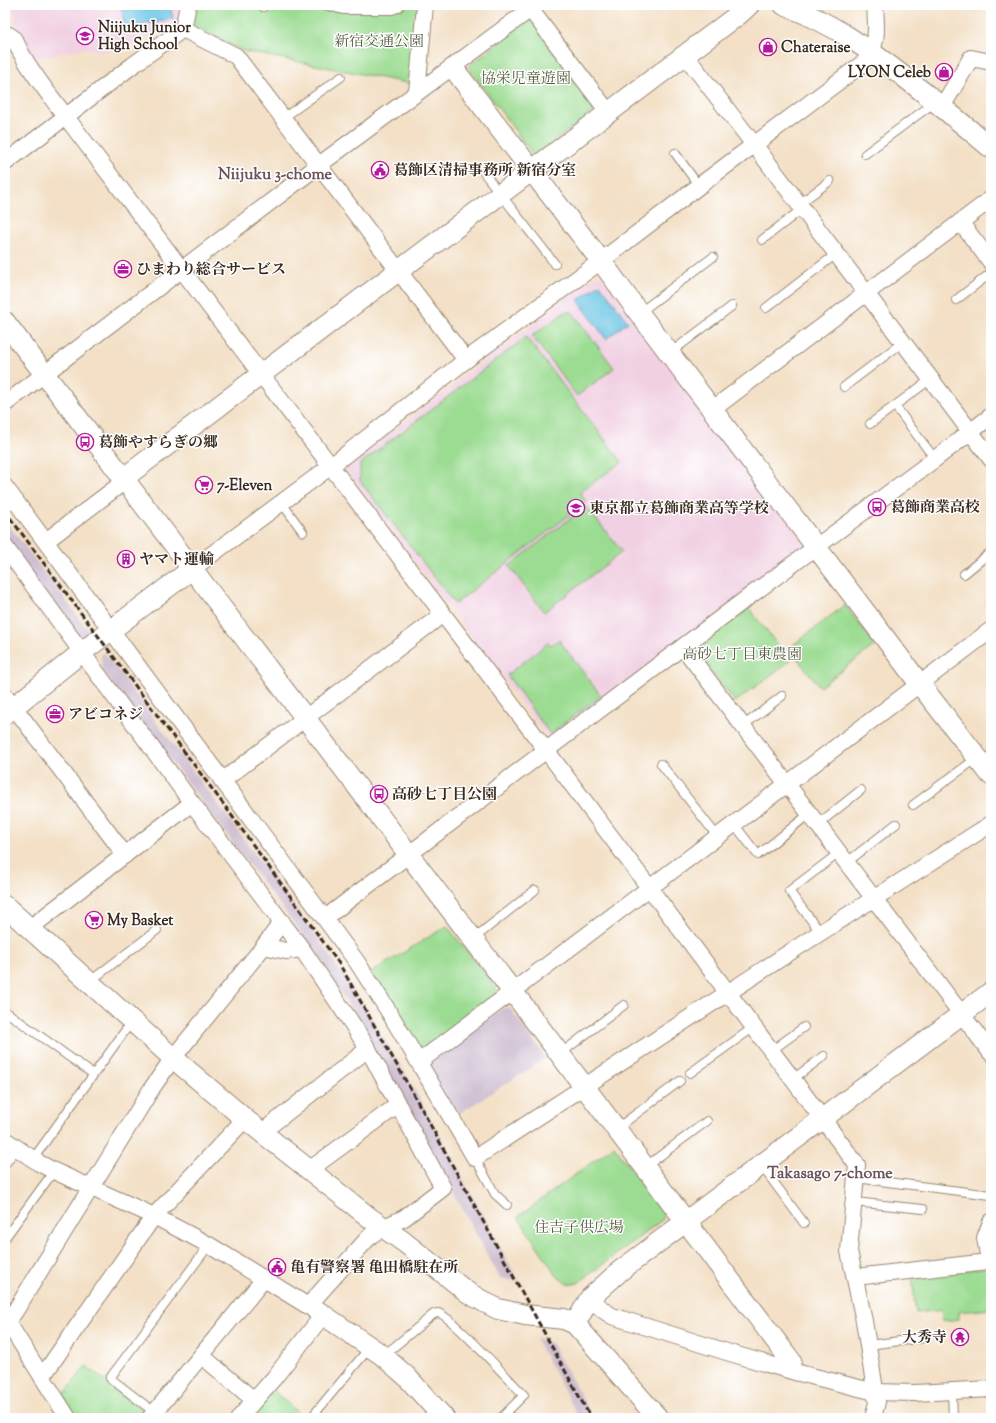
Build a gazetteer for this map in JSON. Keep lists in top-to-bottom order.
{
  "districts": ["Niijuku 3-chome", "Takasago 7-chome"],
  "parks": [
    "新宿交通公園",
    "協栄児童遊園",
    "高砂七丁目東農園",
    "住吉子供広場"
  ],
  "places": {
    "school or university": ["Niijuku Junior High School", "東京都立葛飾商業高等学校"],
    "shop": ["Chateraise", "LYON Celeb"],
    "public building": ["葛飾区清掃事務所 新宿分室", "亀有警察署 亀田橋駐在所"],
    "office": ["ひまわり総合サービス", "アビコネジ"],
    "bus stop": ["葛飾やすらぎの郷", "葛飾商業高校", "高砂七丁目公園"],
    "supermarket": ["7-Eleven", "My Basket"],
    "building": ["ヤマト運輸"],
    "temple": ["大秀寺"]
  }
}
